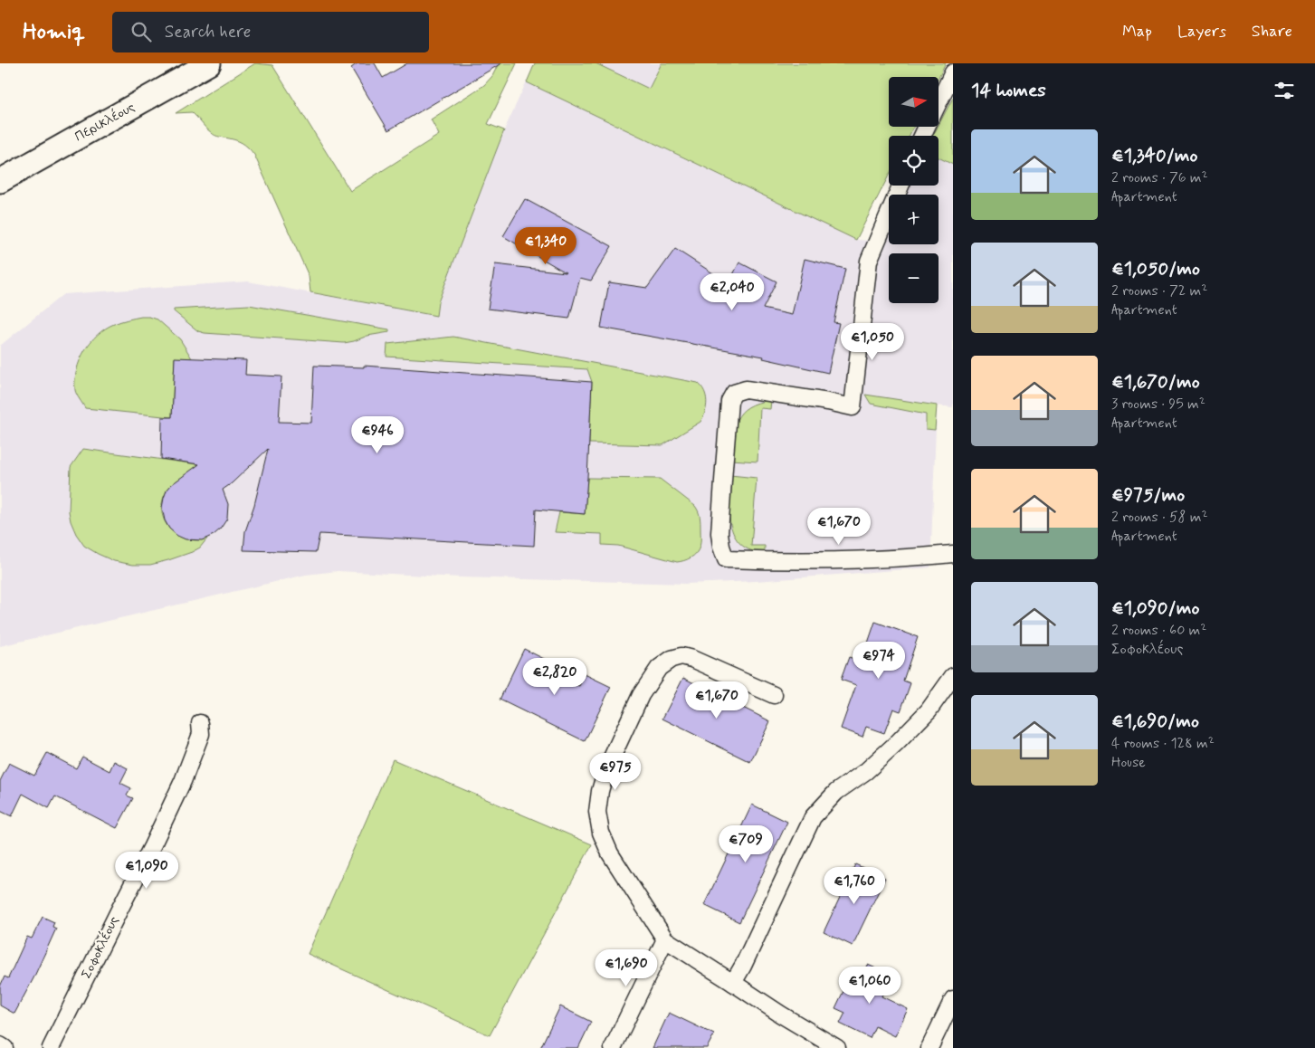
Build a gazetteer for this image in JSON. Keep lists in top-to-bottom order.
{
  "streets": {
    "street": ["Περικλέους", "Σοφοκλέους"]
  },
  "north": "right",
  "page": {
    "header": "Homiq",
    "search": "Search here",
    "nav": ["Map", "Layers", "Share"],
    "heading": "14 homes",
    "map_buttons": ["+", "−"],
    "list": [
      {
        "name": "€1,340/mo",
        "note": "2 rooms · 76 m² · Apartment"
      },
      {
        "name": "€1,050/mo",
        "note": "2 rooms · 72 m² · Apartment"
      },
      {
        "name": "€1,670/mo",
        "note": "3 rooms · 95 m² · Apartment"
      },
      {
        "name": "€975/mo",
        "note": "2 rooms · 58 m² · Apartment"
      },
      {
        "name": "€1,090/mo",
        "note": "2 rooms · 60 m² · Σοφοκλέους"
      },
      {
        "name": "€1,690/mo",
        "note": "4 rooms · 128 m² · House"
      }
    ],
    "price": [
      "€1,340",
      "€2,040",
      "€1,050",
      "€946",
      "€1,670",
      "€974",
      "€2,820",
      "€1,670",
      "€975",
      "€709",
      "€1,090",
      "€1,760",
      "€1,690",
      "€1,060"
    ]
  }
}
